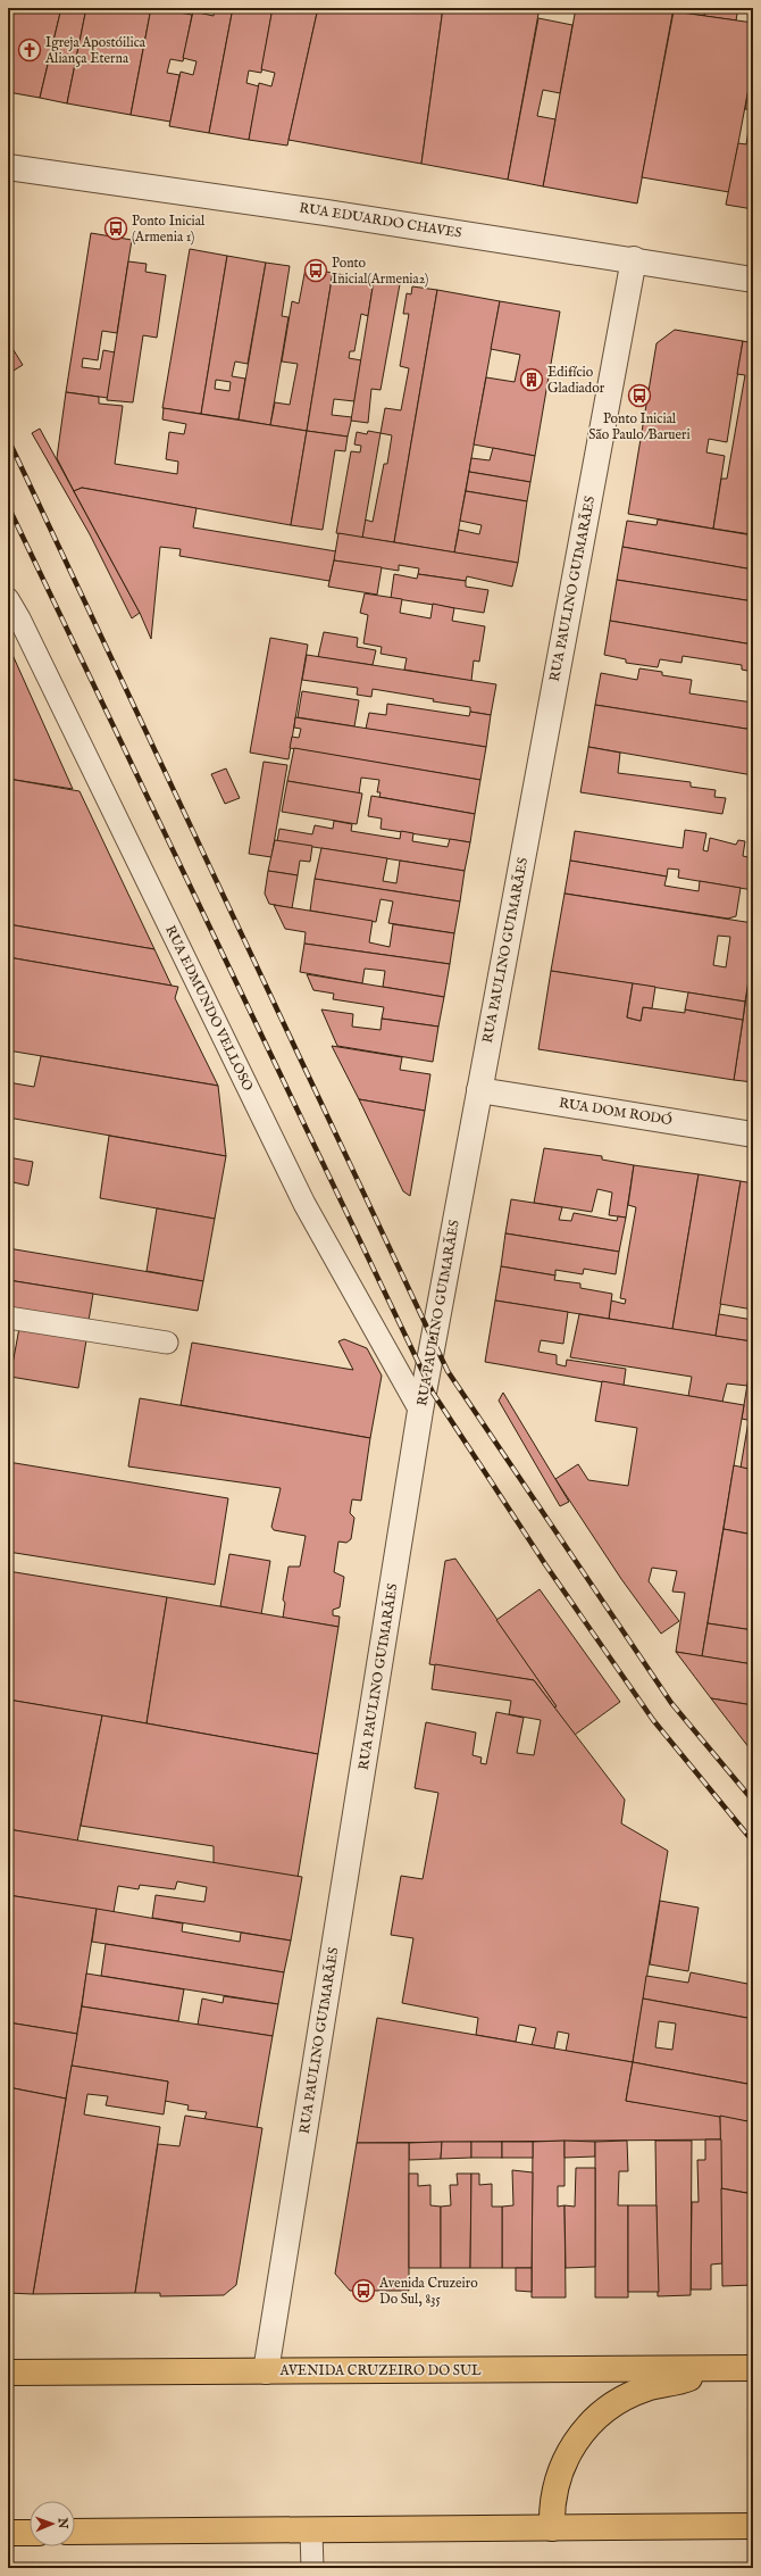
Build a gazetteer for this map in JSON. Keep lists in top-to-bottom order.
{
  "streets": {
    "main road": ["AVENIDA CRUZEIRO DO SUL"],
    "street": ["RUA EDUARDO CHAVES", "RUA PAULINO GUIMARÃES", "RUA DOM RODÓ"],
    "lane": ["RUA EDMUNDO VELLOSO"]
  },
  "crossings": [
    ["RUA EDUARDO CHAVES", "RUA PAULINO GUIMARÃES"],
    ["RUA PAULINO GUIMARÃES", "RUA EDMUNDO VELLOSO"],
    ["RUA PAULINO GUIMARÃES", "RUA DOM RODÓ"],
    ["RUA PAULINO GUIMARÃES", "AVENIDA CRUZEIRO DO SUL"]
  ],
  "places": {
    "church": ["Igreja Apostóilica Aliança Eterna"],
    "bus stop": [
      "Ponto Inicial (Armenia 1)",
      "Ponto Inicial(Armenia2)",
      "Ponto Inicial São Paulo/Barueri",
      "Avenida Cruzeiro Do Sul, 835"
    ],
    "building": ["Edifício Gladiador"]
  },
  "north": "right"
}
